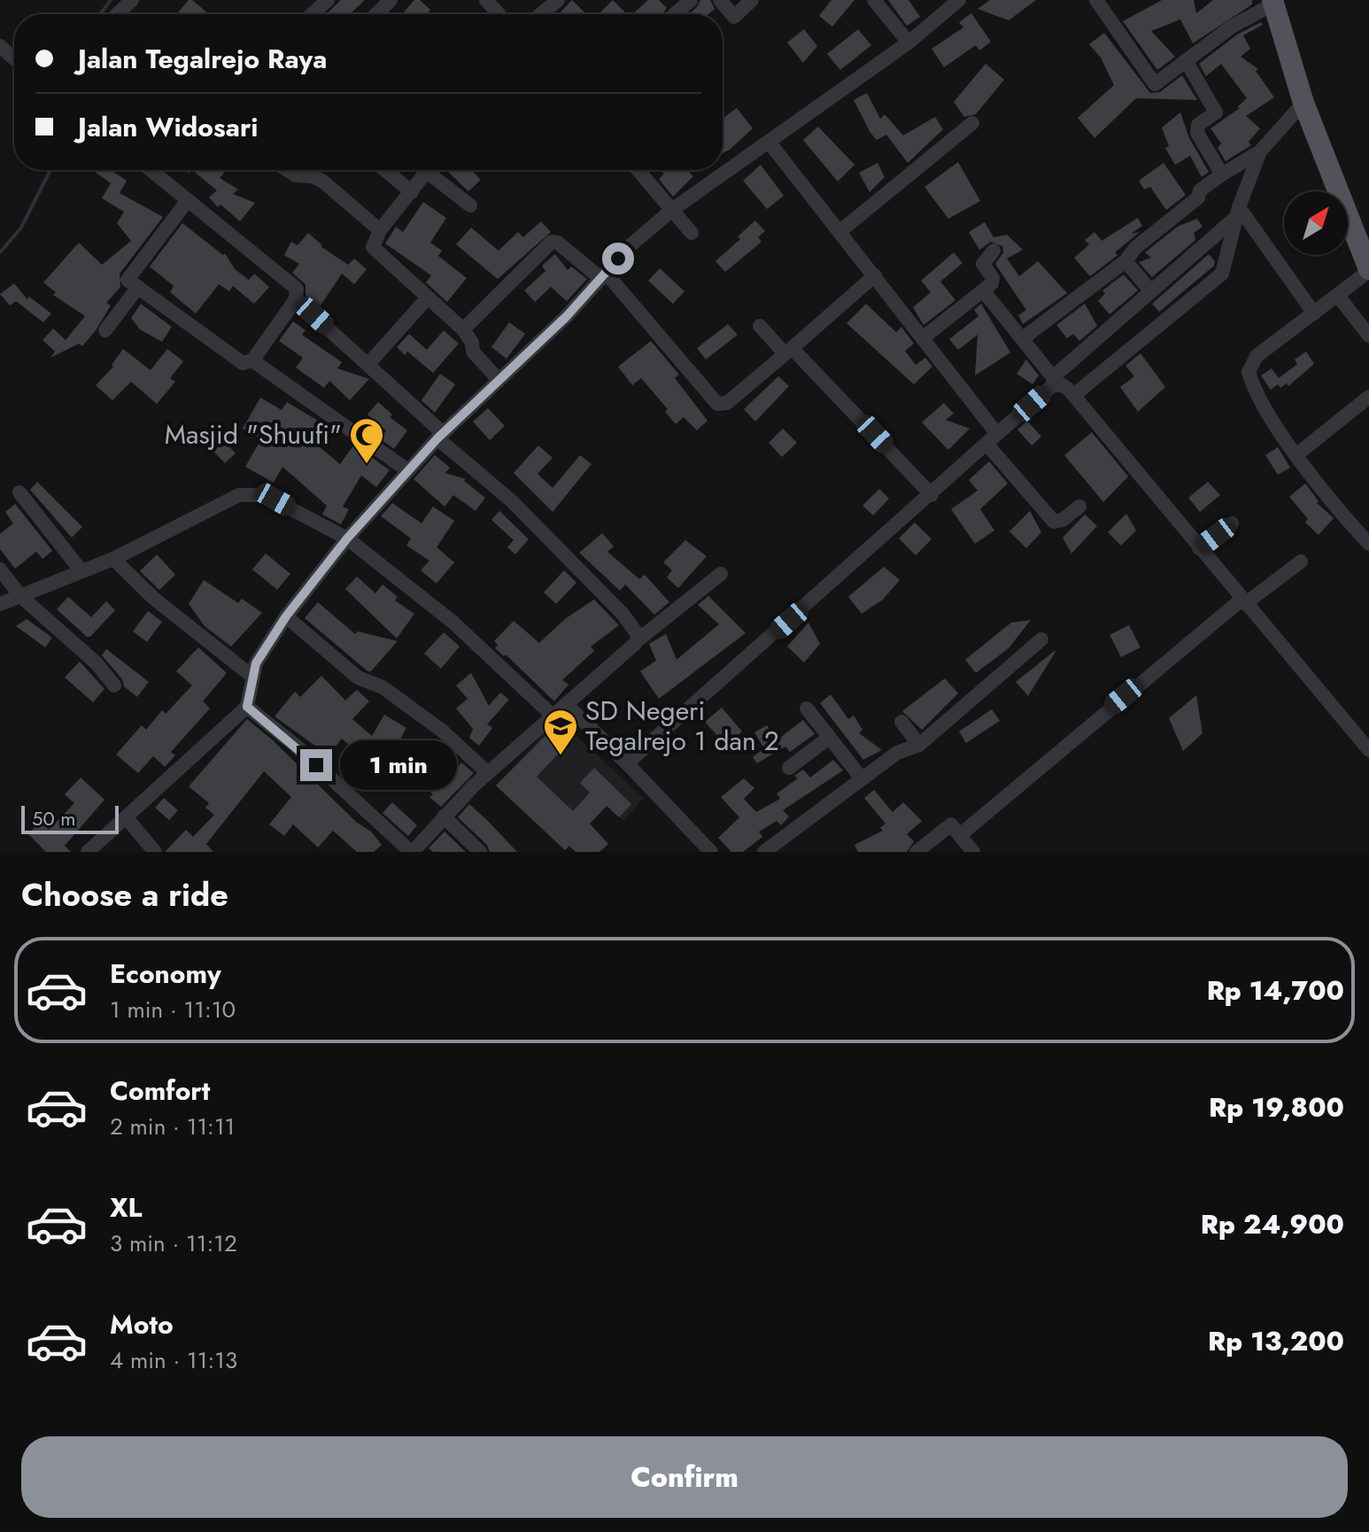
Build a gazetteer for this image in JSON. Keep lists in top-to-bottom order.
{
  "places": {
    "mosque": ["Masjid \"Shuufi\""],
    "school or university": ["SD Negeri Tegalrejo 1 dan 2"]
  },
  "scale_bar": "50 m",
  "north": "top right",
  "page": {
    "banner": ["Jalan Tegalrejo Raya", "Jalan Widosari"],
    "bubble": "1 min",
    "scale": "50 m",
    "heading": "Choose a ride",
    "list": [
      {
        "name": "Economy",
        "note": "1 min · 11:10",
        "value": "Rp 14,700"
      },
      {
        "name": "Comfort",
        "note": "2 min · 11:11",
        "value": "Rp 19,800"
      },
      {
        "name": "XL",
        "note": "3 min · 11:12",
        "value": "Rp 24,900"
      },
      {
        "name": "Moto",
        "note": "4 min · 11:13",
        "value": "Rp 13,200"
      }
    ],
    "buttons": "Confirm"
  }
}
